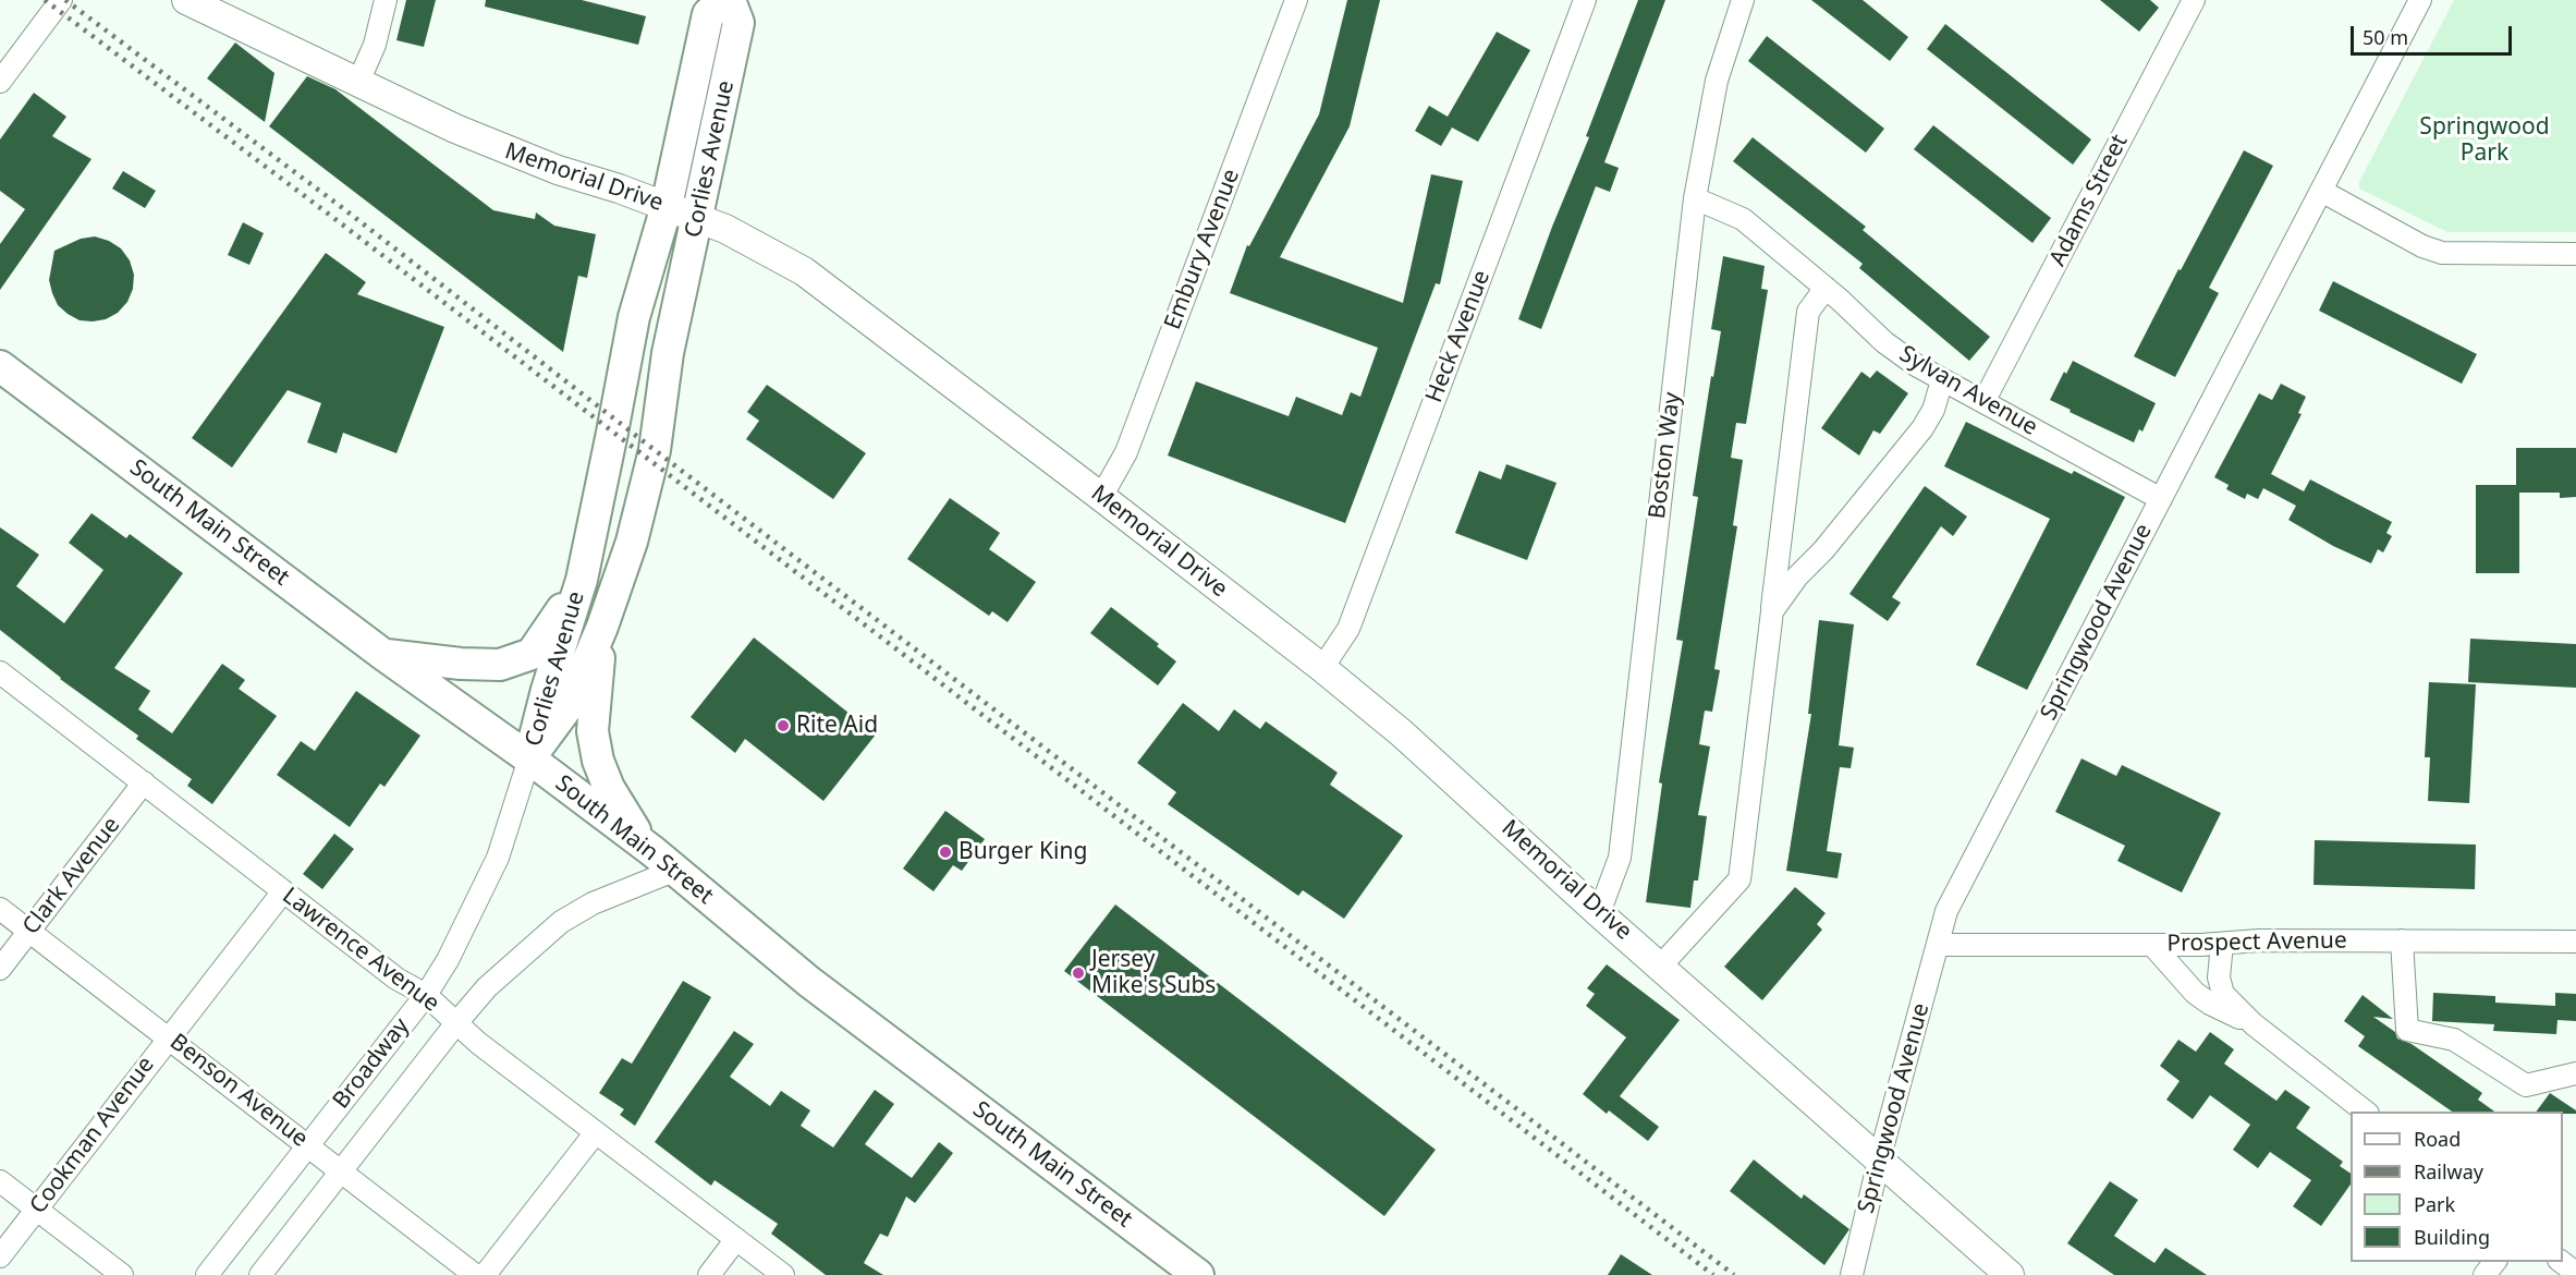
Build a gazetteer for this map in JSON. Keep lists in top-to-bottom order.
{
  "streets": {
    "main road": ["Corlies Avenue", "South Main Street"],
    "street": [
      "Memorial Drive",
      "Adams Street",
      "Embury Avenue",
      "Heck Avenue",
      "Sylvan Avenue",
      "Boston Way",
      "Springwood Avenue",
      "Clark Avenue",
      "Prospect Avenue",
      "Lawrence Avenue",
      "Broadway",
      "Benson Avenue",
      "Cookman Avenue"
    ]
  },
  "crossings": [
    ["Corlies Avenue", "Memorial Drive"],
    ["Corlies Avenue", "South Main Street"],
    ["Corlies Avenue", "Broadway"],
    ["Memorial Drive", "Embury Avenue"],
    ["Memorial Drive", "Heck Avenue"],
    ["Memorial Drive", "Boston Way"],
    ["Memorial Drive", "Springwood Avenue"],
    ["Adams Street", "Sylvan Avenue"],
    ["Sylvan Avenue", "Boston Way"],
    ["Sylvan Avenue", "Springwood Avenue"],
    ["South Main Street", "Broadway"],
    ["Springwood Avenue", "Prospect Avenue"],
    ["Clark Avenue", "Lawrence Avenue"],
    ["Clark Avenue", "Benson Avenue"],
    ["Lawrence Avenue", "Broadway"],
    ["Lawrence Avenue", "Cookman Avenue"],
    ["Broadway", "Benson Avenue"],
    ["Benson Avenue", "Cookman Avenue"]
  ],
  "parks": ["Springwood Park"],
  "places": ["Rite Aid", "Burger King", "Jersey Mike's Subs"],
  "legend": [
    "Road",
    "Railway",
    "Park",
    "Building"
  ],
  "scale_bar": "50 m"
}
